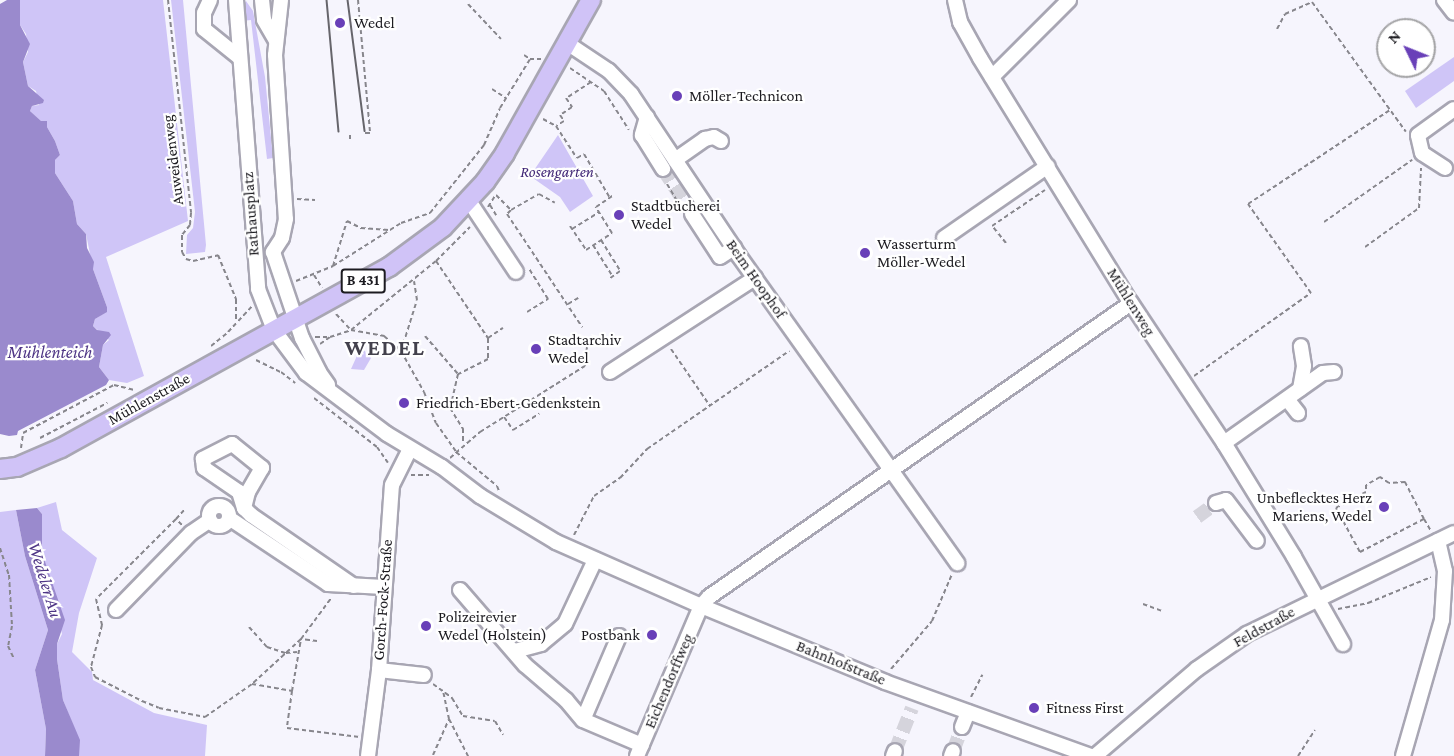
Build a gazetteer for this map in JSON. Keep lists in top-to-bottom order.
{
  "streets": {
    "main road": ["B 431", "Mühlenstraße"],
    "street": [
      "Rathausplatz",
      "Beim Hoophof",
      "Mühlenweg",
      "Gorch-Fock-Straße",
      "Feldstraße",
      "Bahnhofstraße",
      "Eichendorffweg"
    ],
    "path": ["Auweidenweg"]
  },
  "crossings": [
    ["Rathausplatz", "B 431"],
    ["Rathausplatz", "Mühlenstraße"],
    ["Rathausplatz", "Gorch-Fock-Straße"],
    ["Rathausplatz", "Bahnhofstraße"],
    ["Beim Hoophof", "B 431"],
    ["B 431", "Mühlenstraße"],
    ["Mühlenweg", "Feldstraße"],
    ["Gorch-Fock-Straße", "Bahnhofstraße"],
    ["Feldstraße", "Bahnhofstraße"],
    ["Bahnhofstraße", "Eichendorffweg"]
  ],
  "districts": ["WEDEL"],
  "water": ["Mühlenteich", "Wedeler Au"],
  "parks": ["Rosengarten"],
  "places": [
    "Wedel",
    "Möller-Technicon",
    "Stadtbücherei Wedel",
    "Wasserturm Möller-Wedel",
    "Stadtarchiv Wedel",
    "Friedrich-Ebert-Gedenkstein",
    "Unbeflecktes Herz Mariens, Wedel",
    "Polizeirevier Wedel (Holstein)",
    "Postbank",
    "Fitness First"
  ],
  "north": "top left"
}
